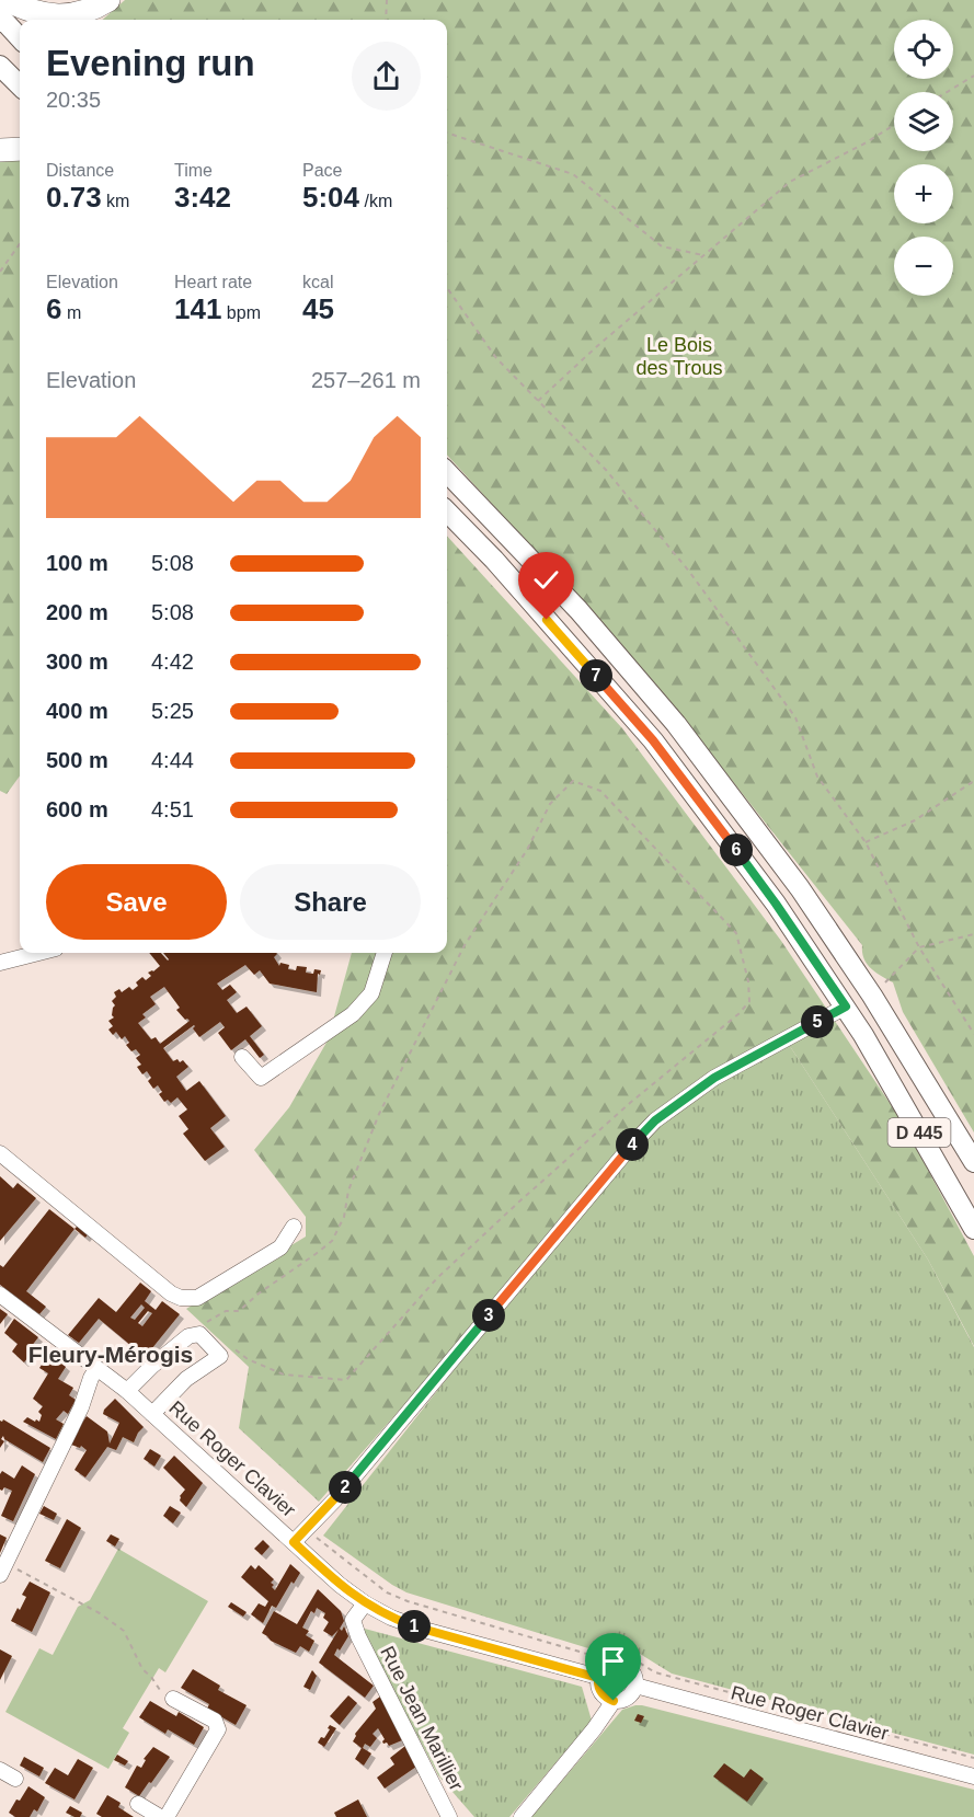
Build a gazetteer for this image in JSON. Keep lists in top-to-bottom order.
{
  "streets": {
    "main road": ["D 445"],
    "street": ["Rue Roger Clavier", "Rue Jean Marillier"]
  },
  "crossings": [
    ["Rue Roger Clavier", "Rue Jean Marillier"]
  ],
  "districts": ["Fleury-Mérogis"],
  "parks": ["Le Bois des Trous"],
  "page": {
    "map_buttons": ["+", "−"],
    "heading": ["Evening run", "20:35"],
    "stats": [
      ["Distance", "0.73 km"],
      ["Time", "3:42"],
      ["Pace", "5:04 /km"],
      ["Elevation", "6 m"],
      ["Heart rate", "141 bpm"],
      ["kcal", "45"]
    ],
    "chart": ["Elevation", "257–261 m"],
    "list": [
      {
        "name": "100 m",
        "note": "5:08"
      },
      {
        "name": "200 m",
        "note": "5:08"
      },
      {
        "name": "300 m",
        "note": "4:42"
      },
      {
        "name": "400 m",
        "note": "5:25"
      },
      {
        "name": "500 m",
        "note": "4:44"
      },
      {
        "name": "600 m",
        "note": "4:51"
      }
    ],
    "pins": [
      "7",
      "6",
      "5",
      "4",
      "3",
      "2",
      "1"
    ],
    "buttons": ["Save", "Share"]
  }
}
